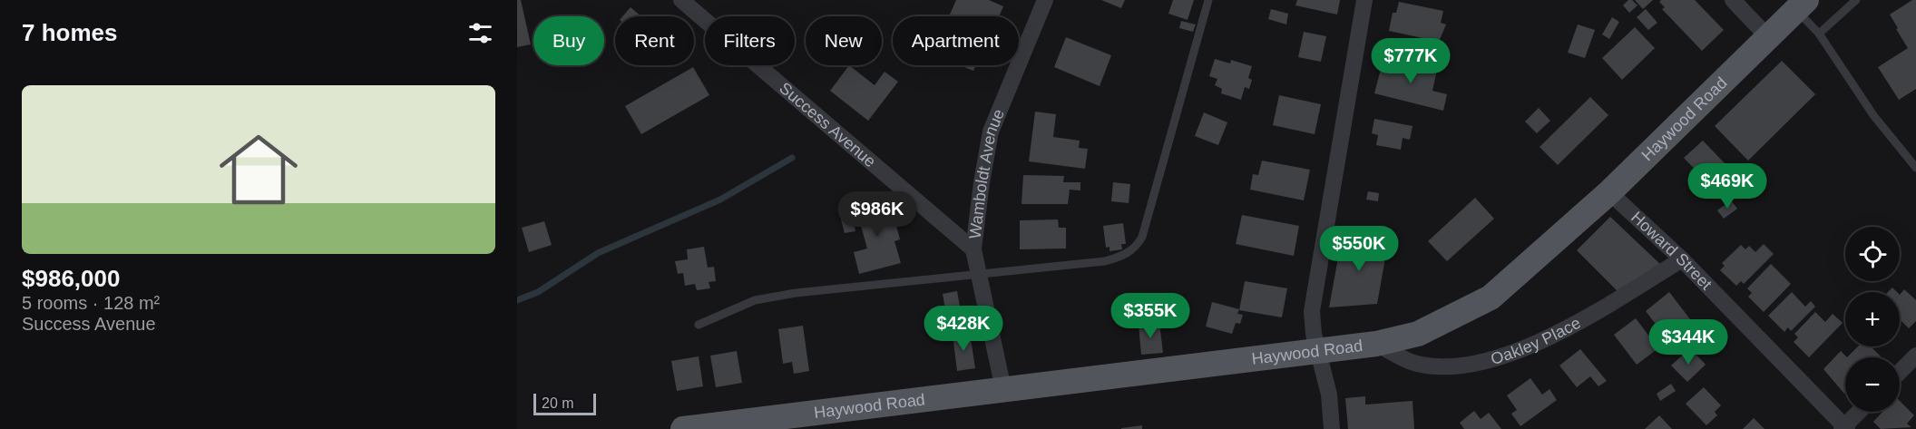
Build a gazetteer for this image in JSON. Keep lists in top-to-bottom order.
{
  "streets": {
    "main road": ["Haywood Road"],
    "street": [
      "Success Avenue",
      "Wamboldt Avenue",
      "Howard Street",
      "Oakley Place"
    ]
  },
  "crossings": [
    ["Haywood Road", "Wamboldt Avenue"],
    ["Haywood Road", "Howard Street"],
    ["Haywood Road", "Oakley Place"],
    ["Success Avenue", "Wamboldt Avenue"],
    ["Howard Street", "Oakley Place"]
  ],
  "scale_bar": "20 m",
  "page": {
    "heading": "7 homes",
    "chip": [
      "Buy",
      "Rent",
      "Filters",
      "New",
      "Apartment"
    ],
    "price": [
      "$777K",
      "$469K",
      "$986K",
      "$550K",
      "$355K",
      "$428K",
      "$344K"
    ],
    "list": [
      {
        "name": "$986,000",
        "note": "5 rooms · 128 m² · Success Avenue"
      }
    ],
    "map_buttons": ["+", "−"],
    "scale": "20 m"
  }
}
